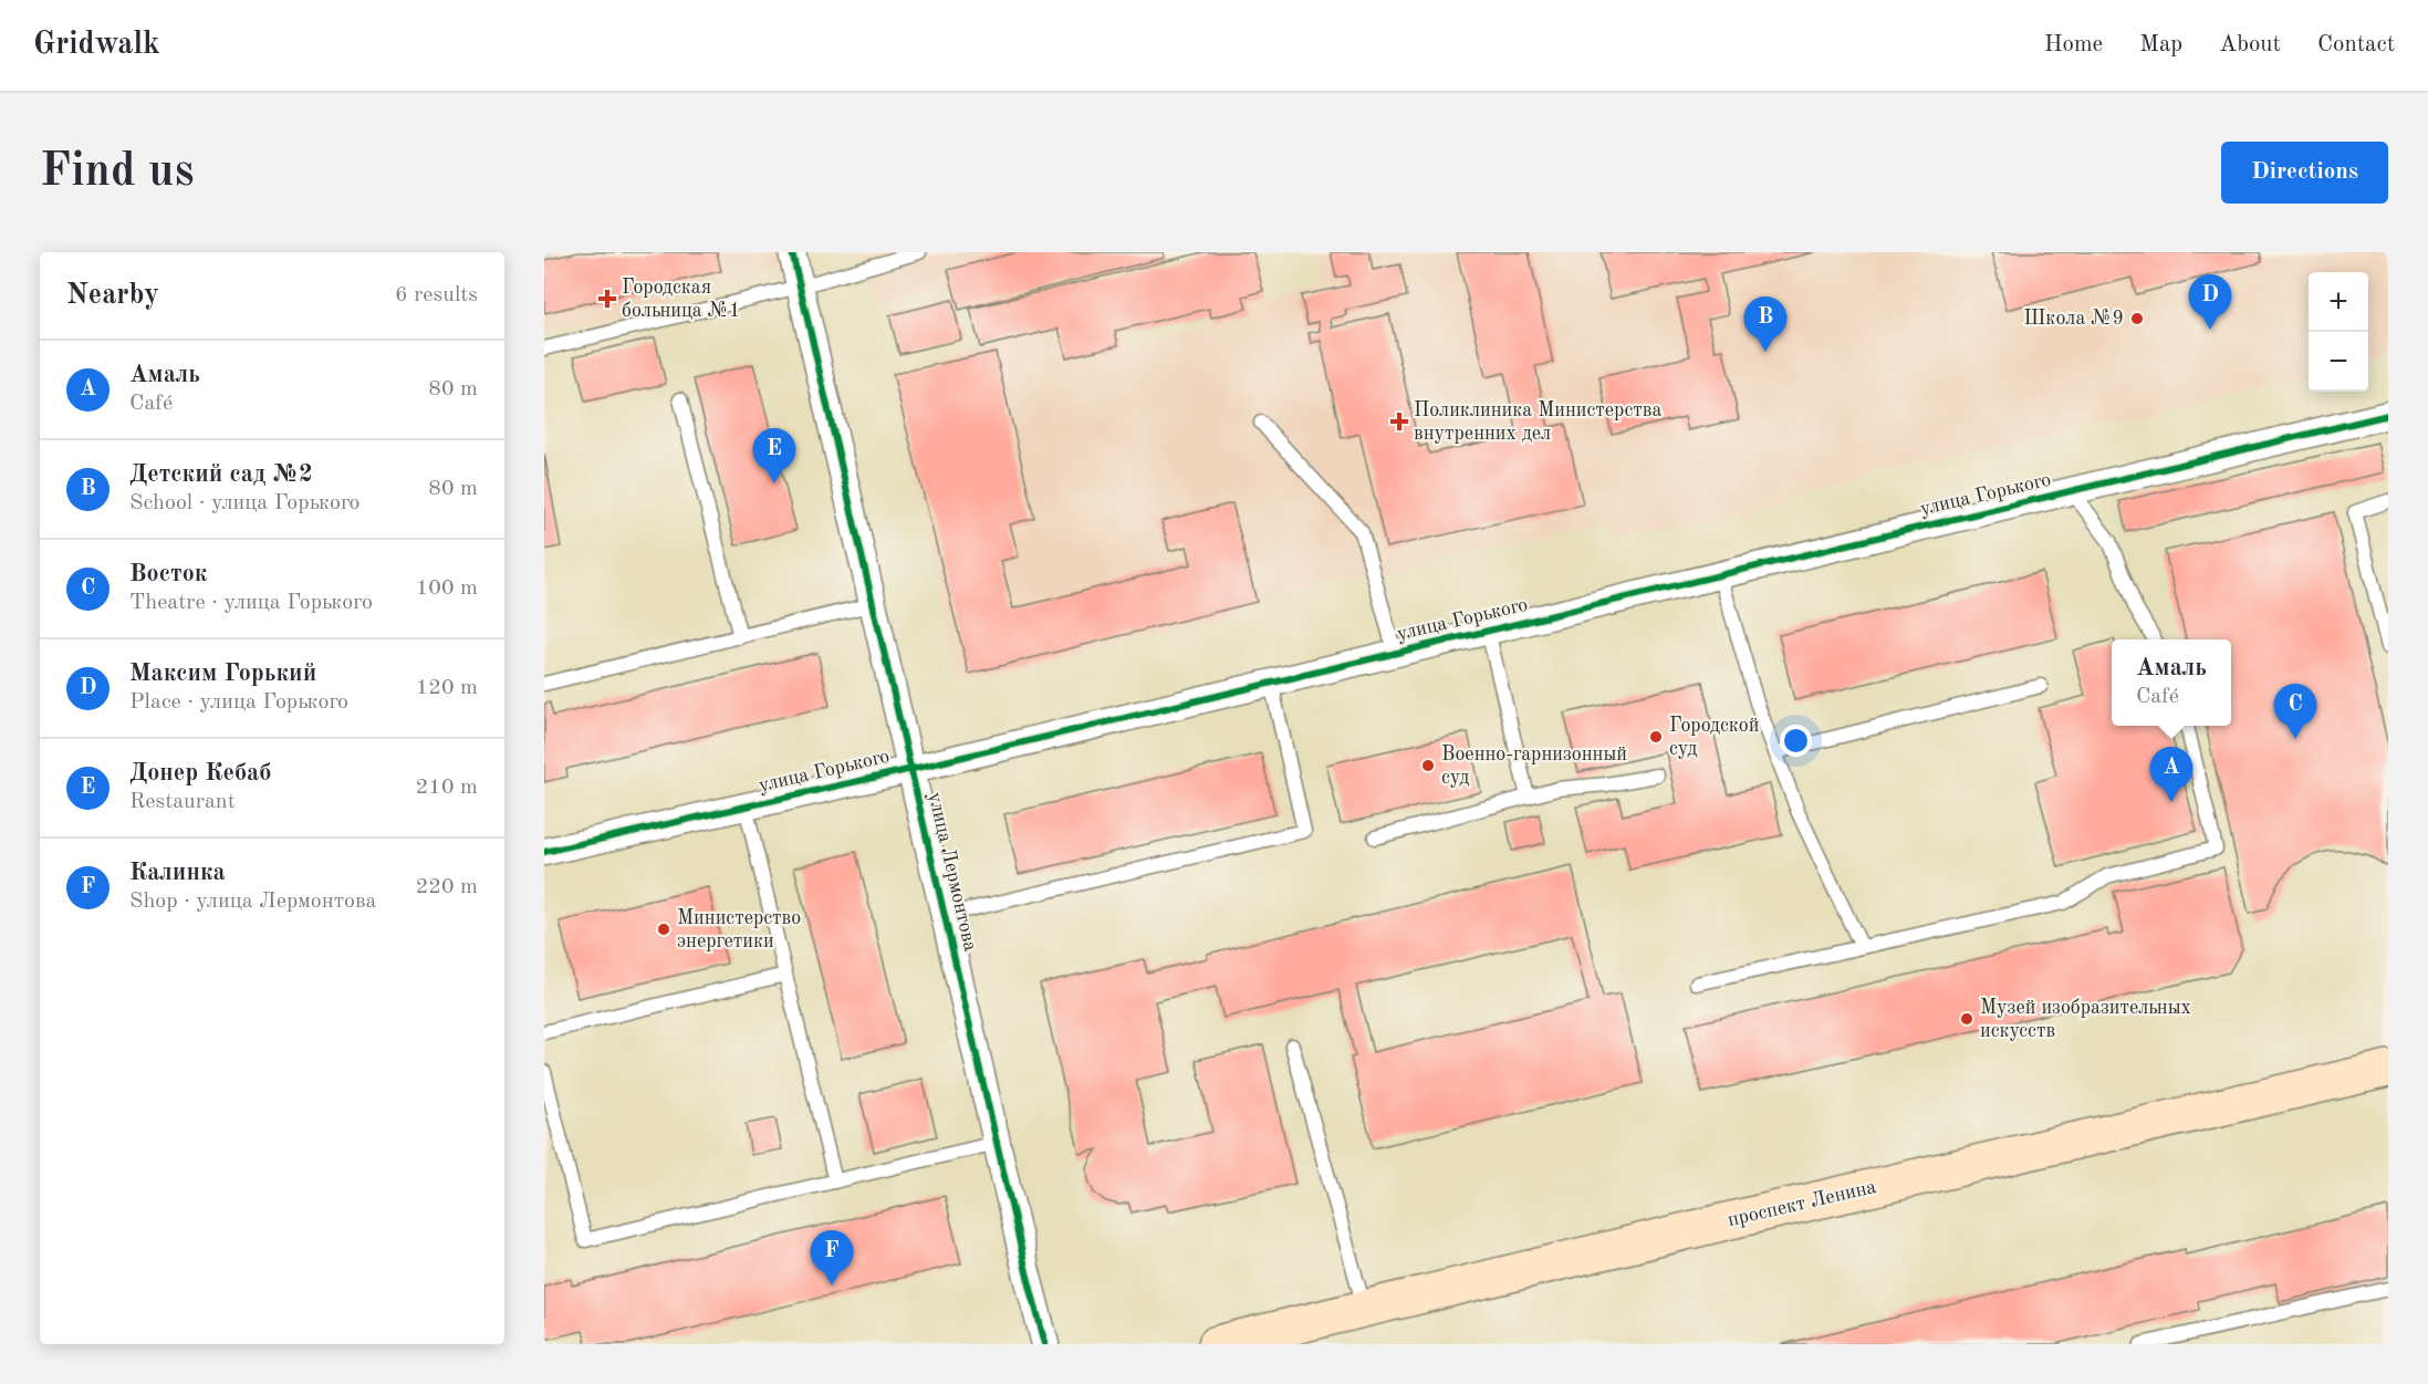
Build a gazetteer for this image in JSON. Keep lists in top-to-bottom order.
{
  "streets": {
    "main road": ["проспект Ленина"],
    "street": ["улица Горького", "улица Лермонтова"]
  },
  "crossings": [
    ["улица Горького", "улица Лермонтова"]
  ],
  "places": {
    "health": ["Городская больница №1", "Поликлиника Министерства внутренних дел"],
    "other": [
      "Школа №9",
      "Городской суд",
      "Военно-гарнизонный суд",
      "Министерство энергетики",
      "Музей изобразительных искусств"
    ]
  },
  "page": {
    "header": "Gridwalk",
    "nav": [
      "Home",
      "Map",
      "About",
      "Contact"
    ],
    "buttons": "Directions",
    "title": "Find us",
    "heading": ["Nearby", "6 results"],
    "map_buttons": ["+", "−"],
    "pins": [
      "D",
      "B",
      "E",
      "C",
      "A",
      "F"
    ],
    "list": [
      {
        "mark": "A",
        "name": "Амаль",
        "note": "Café",
        "value": "80 m"
      },
      {
        "mark": "B",
        "name": "Детский сад №2",
        "note": "School · улица Горького",
        "value": "80 m"
      },
      {
        "mark": "C",
        "name": "Восток",
        "note": "Theatre · улица Горького",
        "value": "100 m"
      },
      {
        "mark": "D",
        "name": "Максим Горький",
        "note": "Place · улица Горького",
        "value": "120 m"
      },
      {
        "mark": "E",
        "name": "Донер Кебаб",
        "note": "Restaurant",
        "value": "210 m"
      },
      {
        "mark": "F",
        "name": "Калинка",
        "note": "Shop · улица Лермонтова",
        "value": "220 m"
      }
    ],
    "popup": ["Амаль", "Café"]
  }
}
